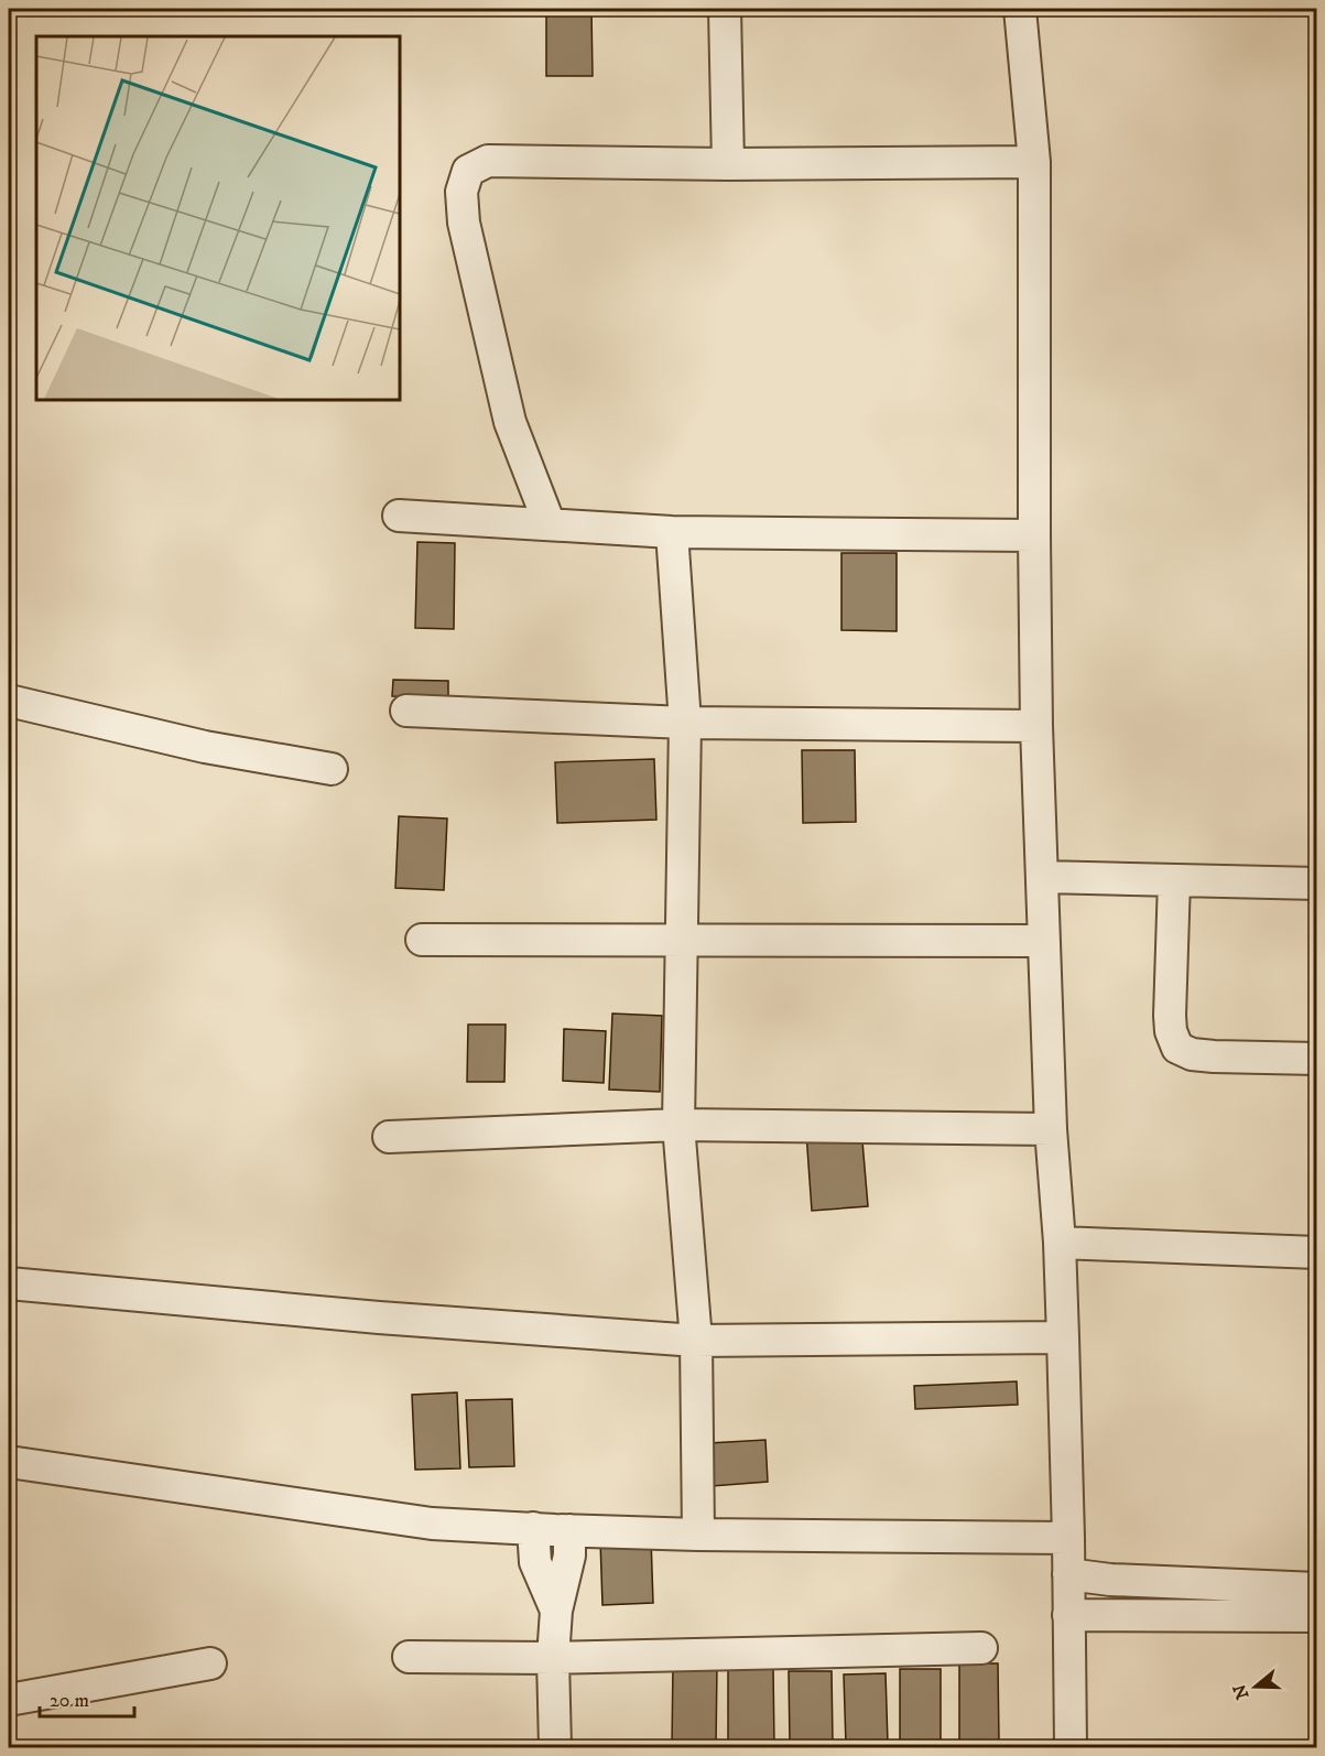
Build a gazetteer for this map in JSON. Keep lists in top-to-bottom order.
{
  "scale_bar": "20 m",
  "north": "left"
}
